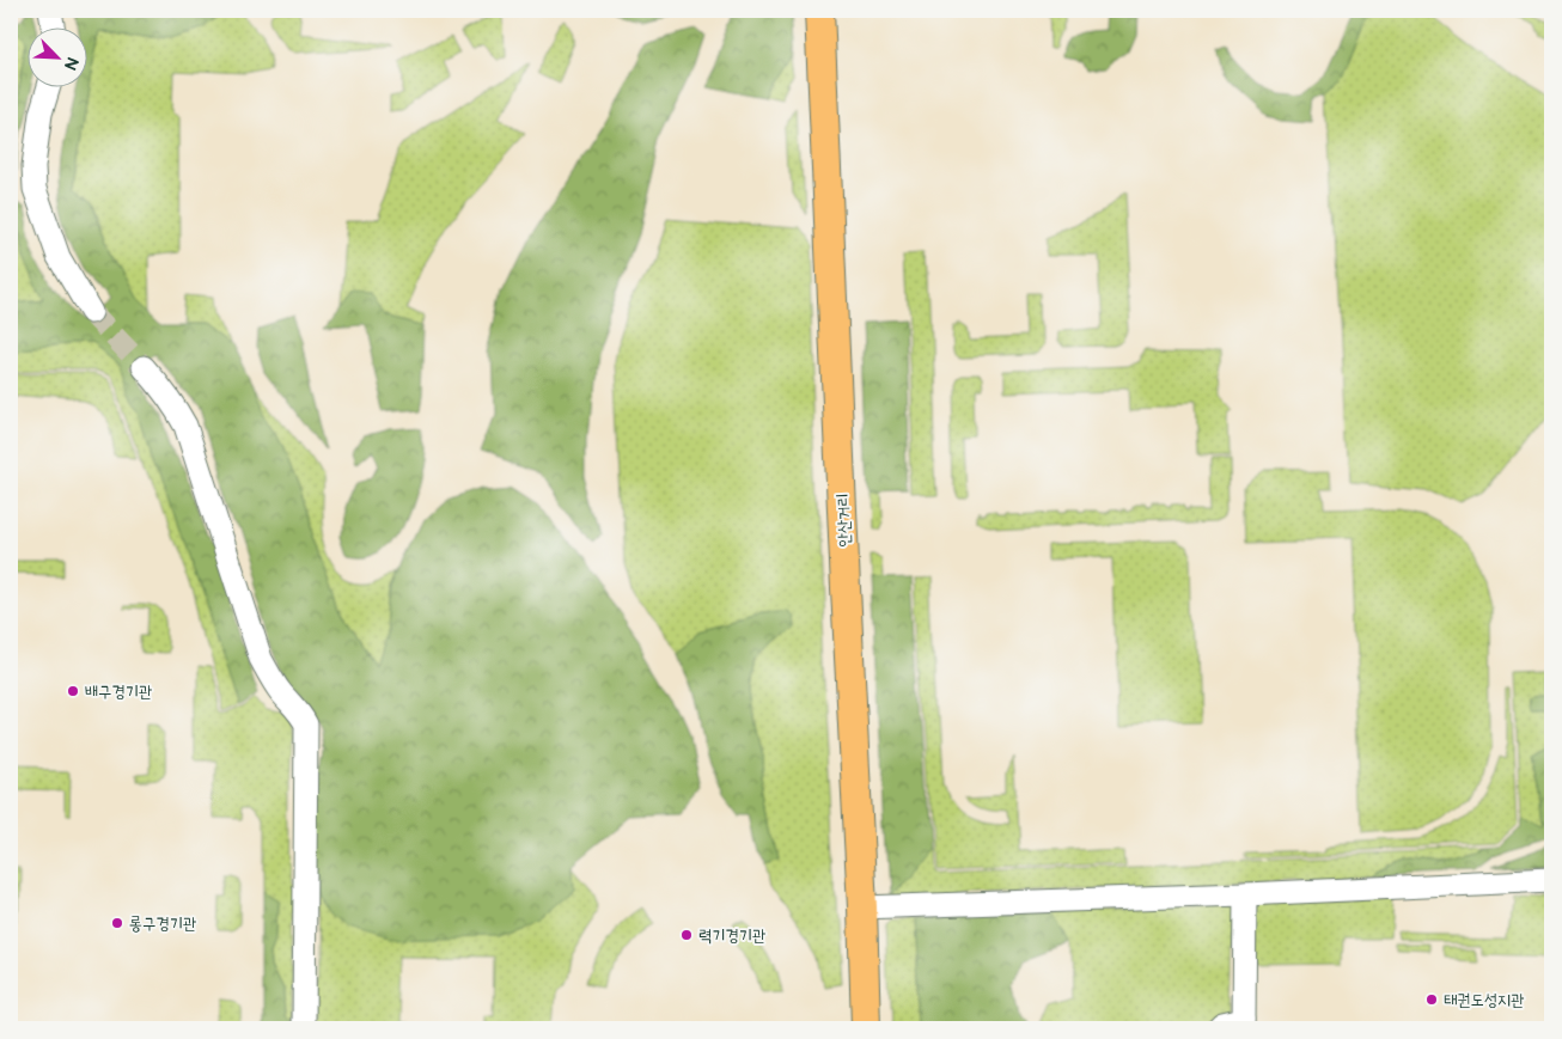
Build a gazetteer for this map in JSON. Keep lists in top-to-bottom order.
{
  "streets": {
    "main road": ["안산거리"]
  },
  "places": [
    "배구경기관",
    "롱구경기관",
    "력기경기관",
    "태권도성지관"
  ],
  "north": "bottom right"
}
